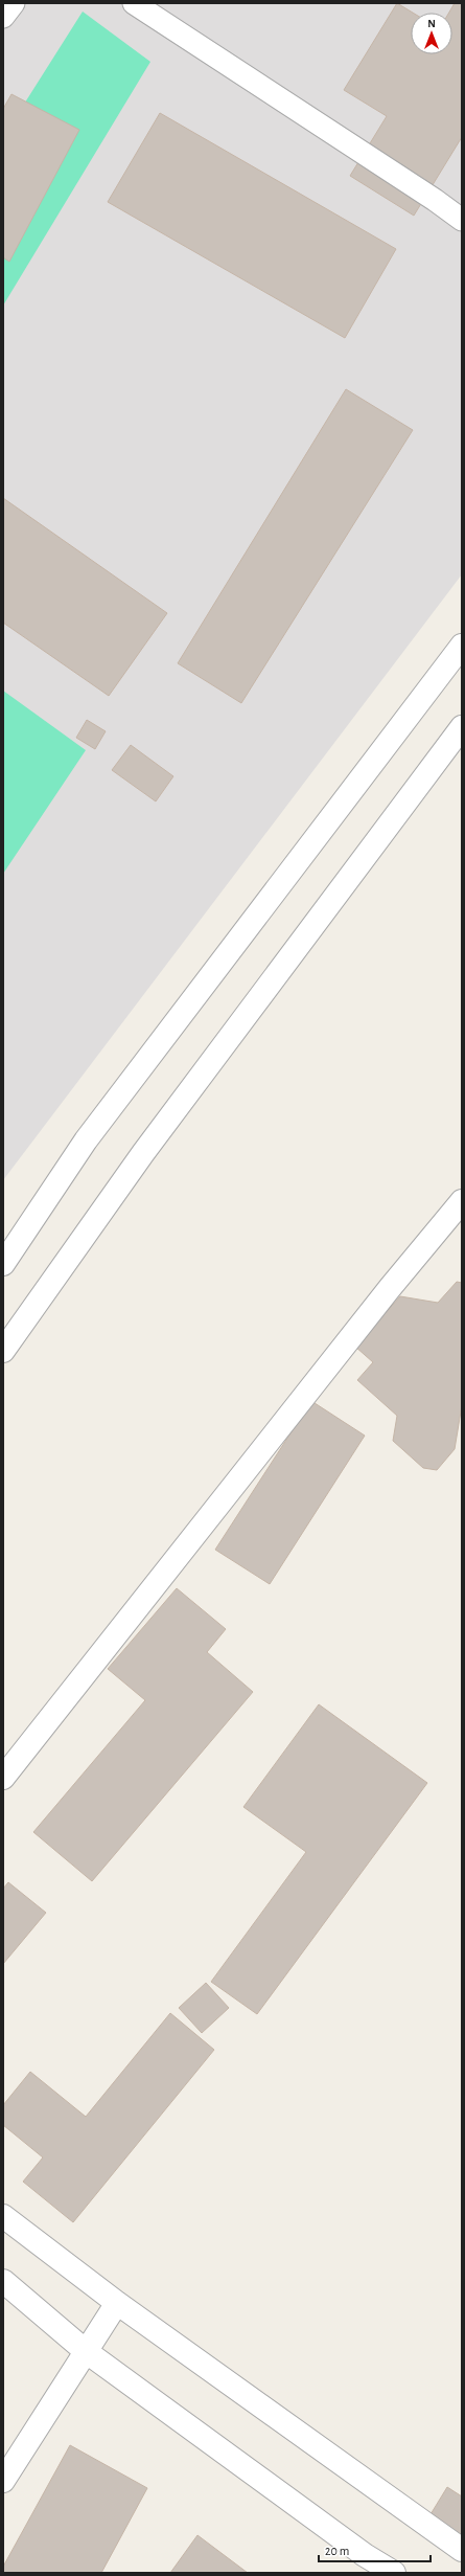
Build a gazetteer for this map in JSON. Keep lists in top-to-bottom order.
{
  "scale_bar": "20 m",
  "north": "top"
}
